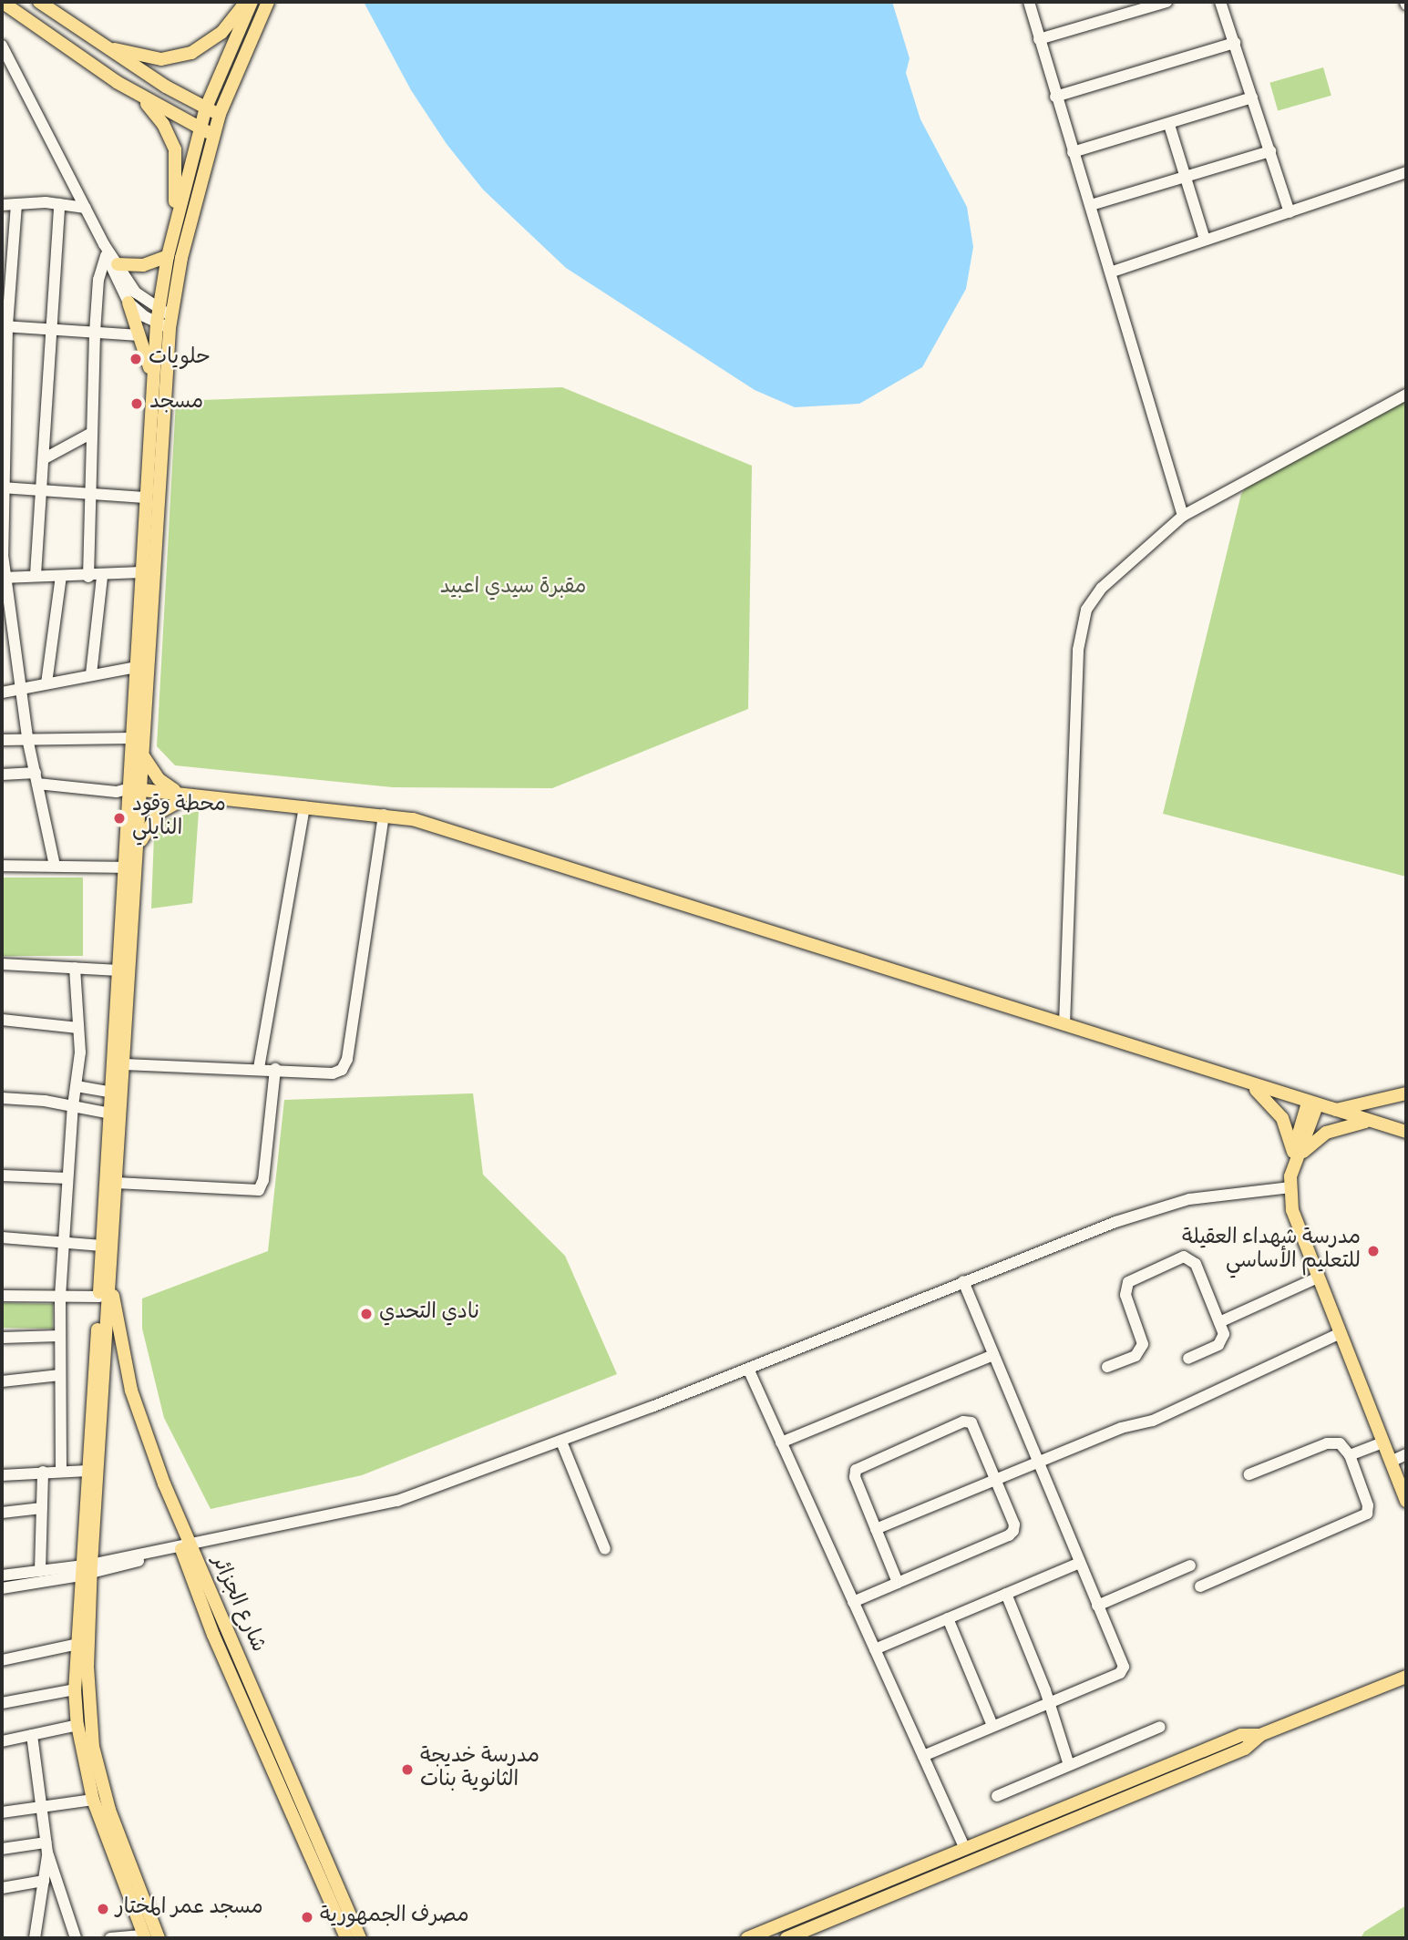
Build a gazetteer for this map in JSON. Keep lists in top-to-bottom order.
{
  "streets": {
    "main road": ["شارع الجزائر"]
  },
  "parks": ["مقبرة سيدي اعبيد"],
  "places": [
    "حلويات",
    "مسجد",
    "محطة وقود النايلي",
    "مدرسة شهداء العقيلة للتعليم الأساسي",
    "نادي التحدي",
    "مدرسة خديجة الثانوية بنات",
    "مسجد عمر المختار",
    "مصرف الجمهورية"
  ]
}
